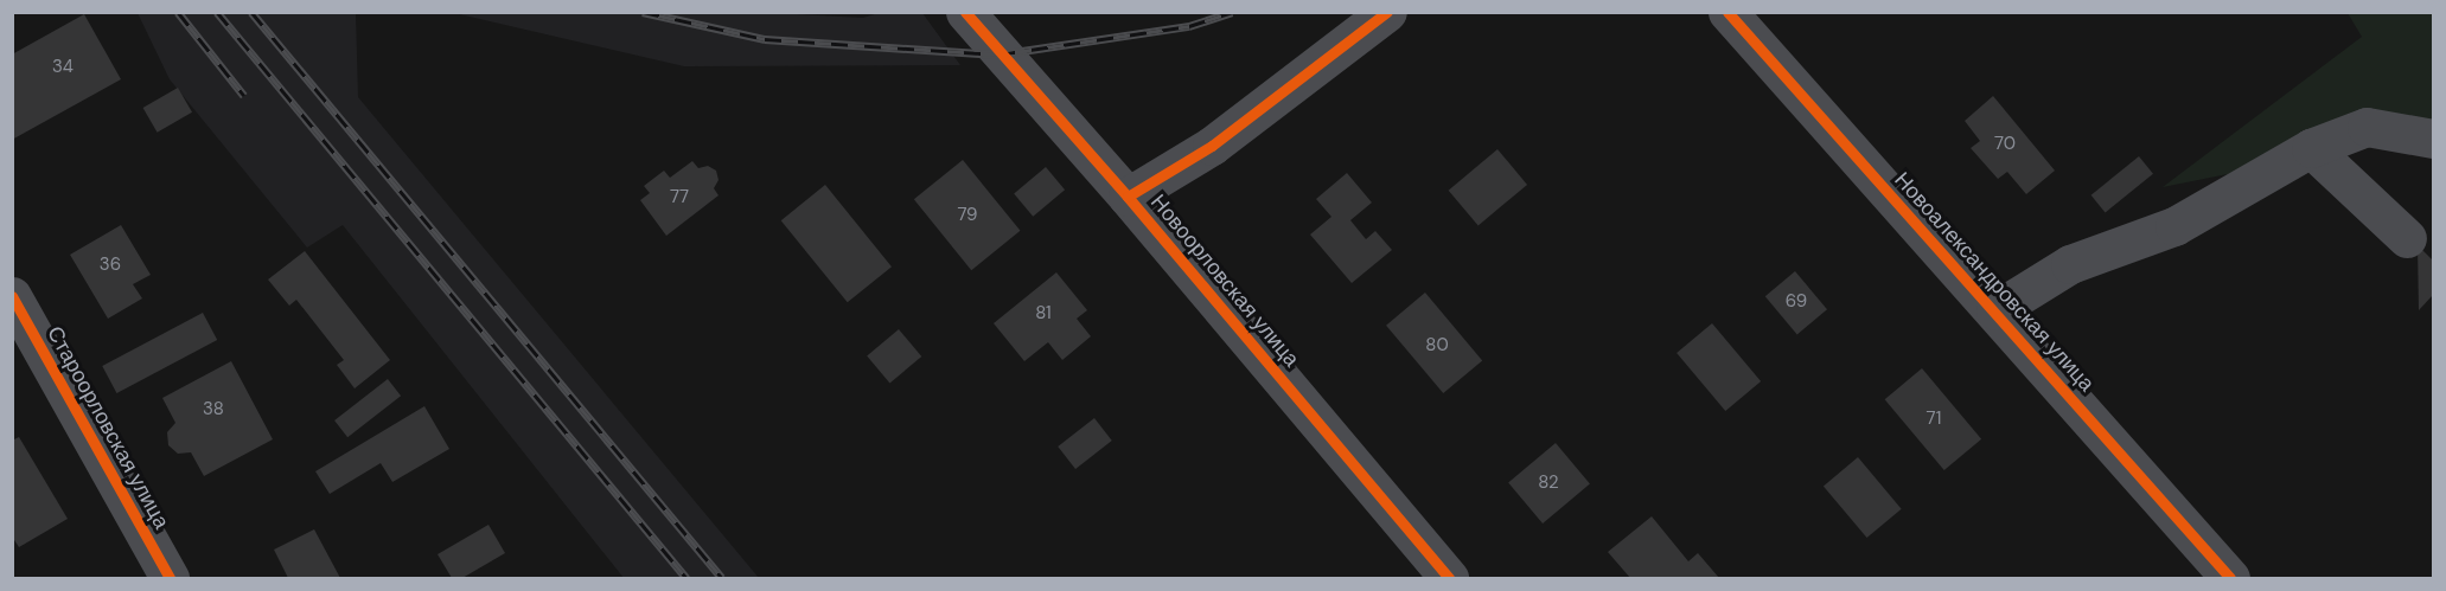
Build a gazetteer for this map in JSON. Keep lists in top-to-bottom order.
{
  "streets": {
    "street": ["Новоорловская улица", "Новоалександровская улица", "Староорловская улица"]
  },
  "house_numbers": [
    "34",
    "70",
    "77",
    "79",
    "36",
    "69",
    "81",
    "80",
    "38",
    "71",
    "82"
  ]
}
